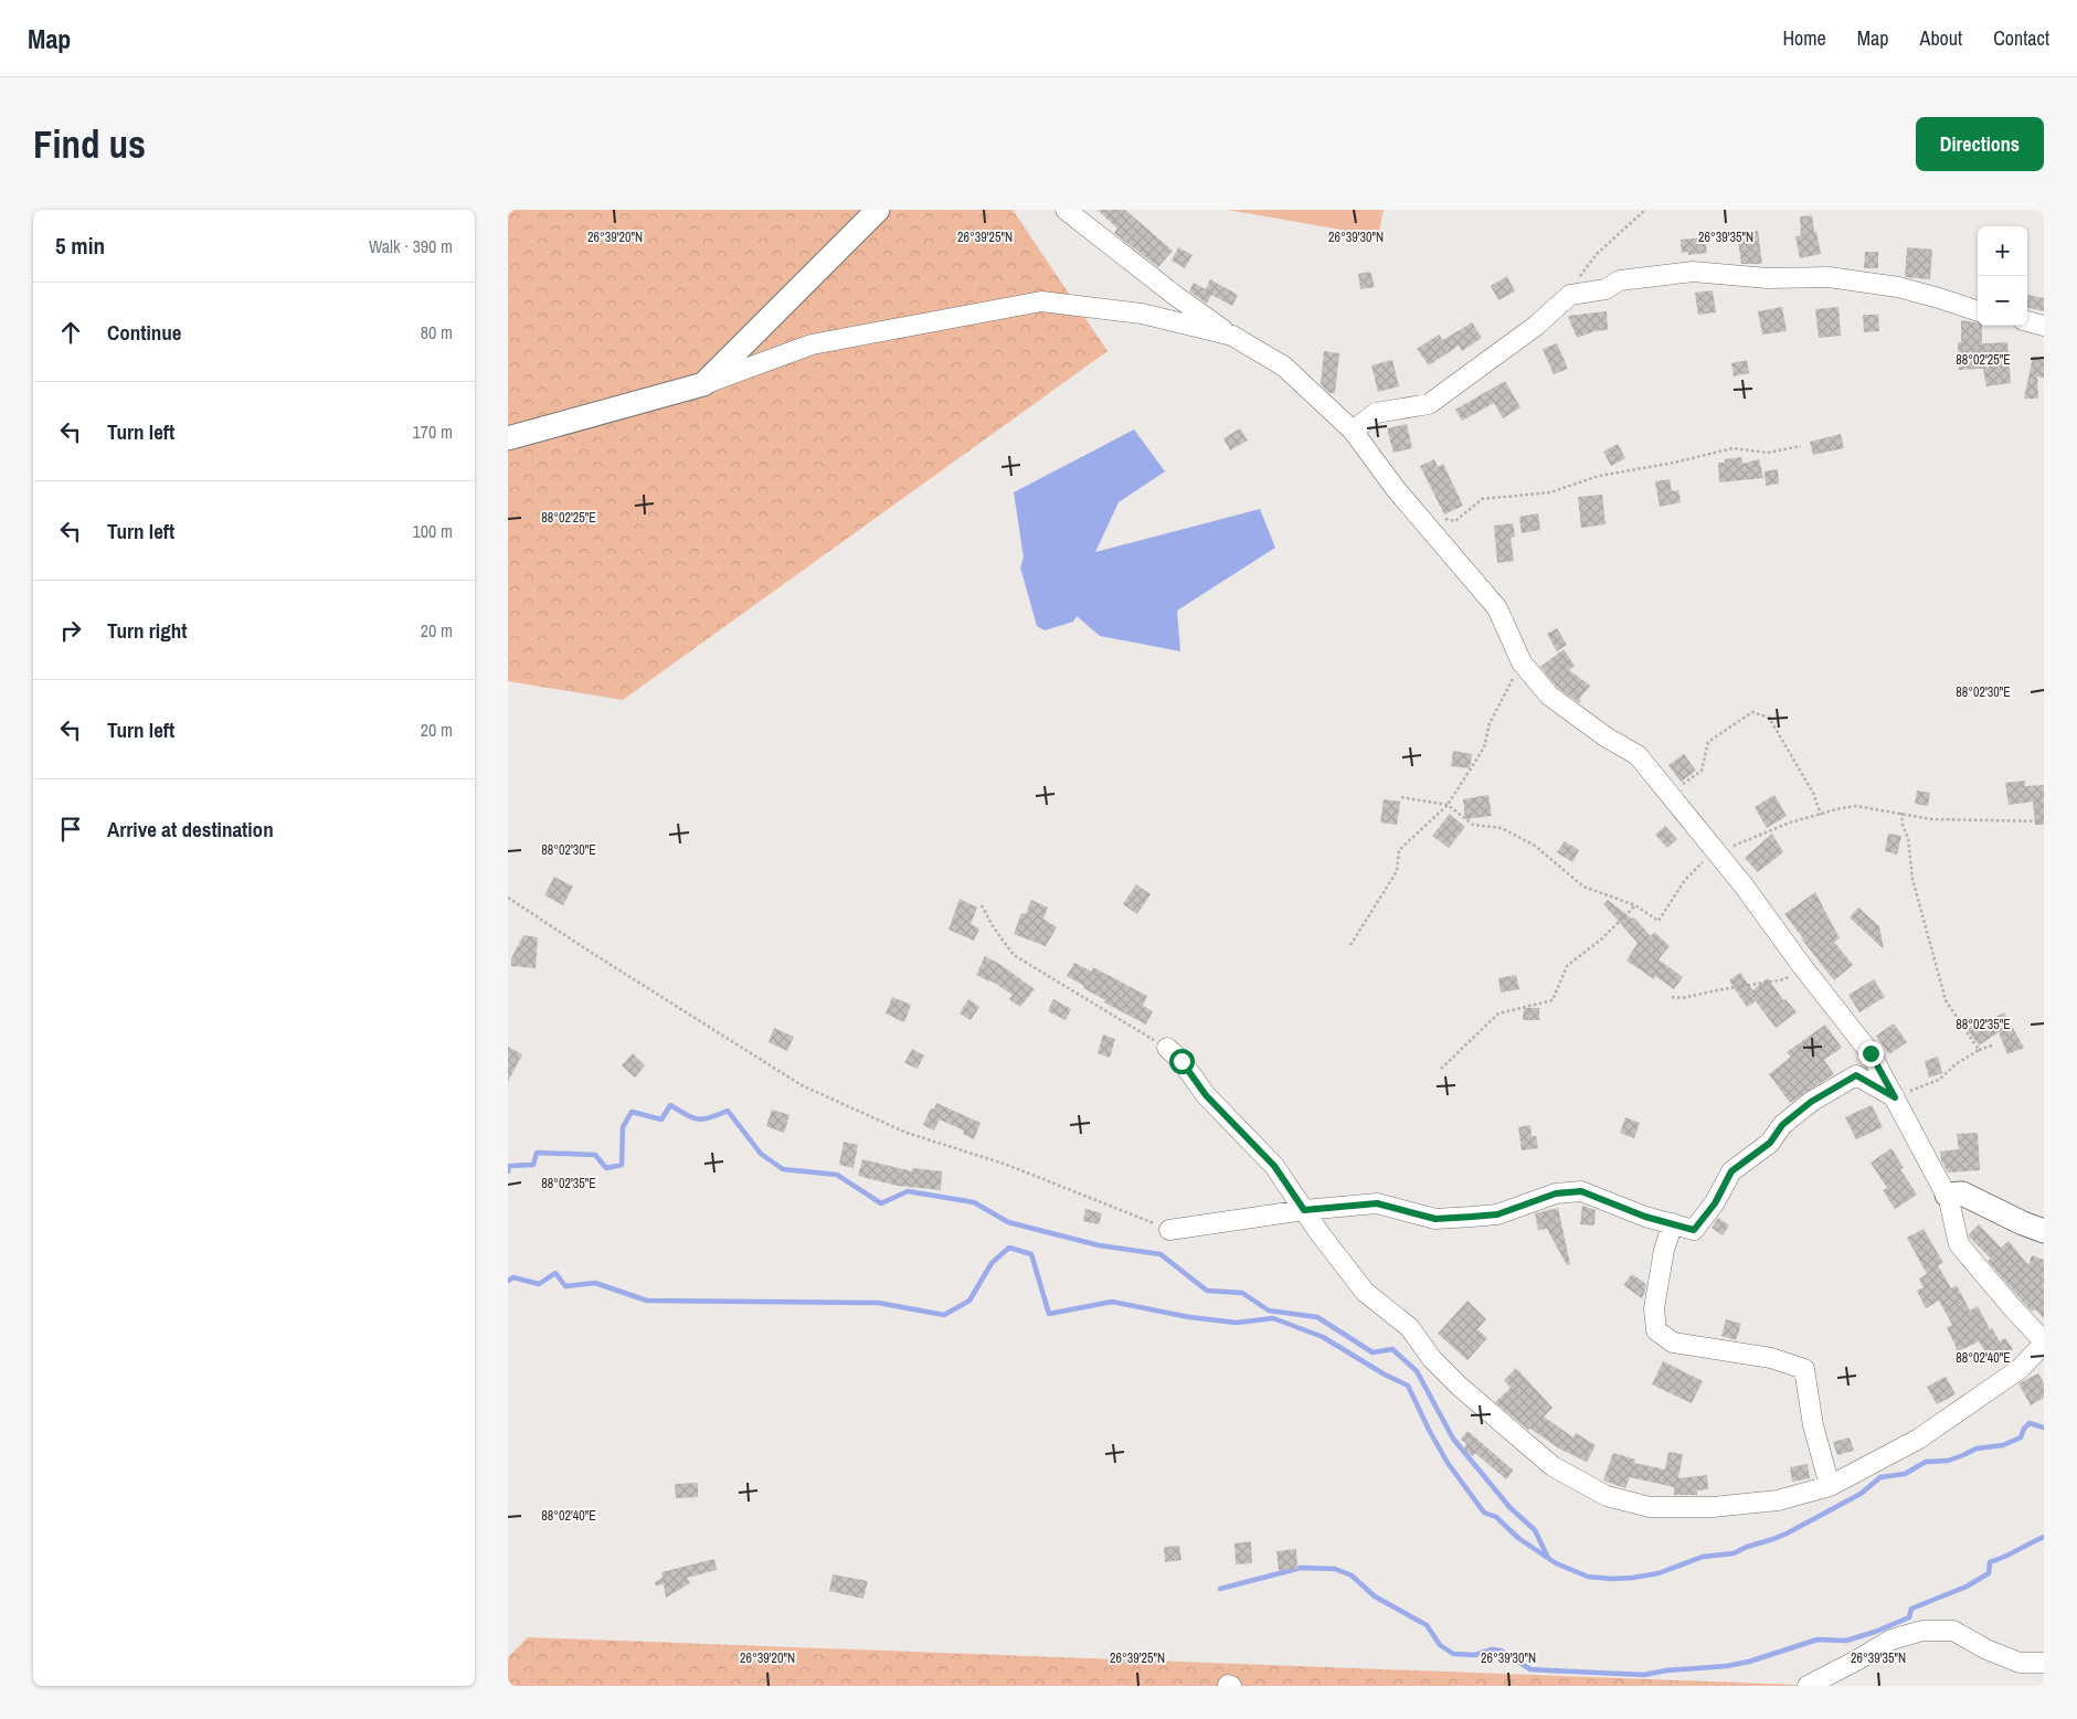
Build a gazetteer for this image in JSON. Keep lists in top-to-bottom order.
{
  "page": {
    "header": "Map",
    "nav": [
      "Home",
      "Map",
      "About",
      "Contact"
    ],
    "buttons": "Directions",
    "title": "Find us",
    "heading": ["5 min", "Walk · 390 m"],
    "map_buttons": ["+", "−"],
    "list": [
      ["Continue", "80 m"],
      ["Turn left", "170 m"],
      ["Turn left", "100 m"],
      ["Turn right", "20 m"],
      ["Turn left", "20 m"],
      "Arrive at destination"
    ]
  },
  "coordinates": [
    "26°39'20\"N",
    "26°39'25\"N",
    "26°39'30\"N",
    "26°39'35\"N",
    "88°02'25\"E",
    "88°02'30\"E",
    "88°02'35\"E",
    "88°02'40\"E"
  ]
}
